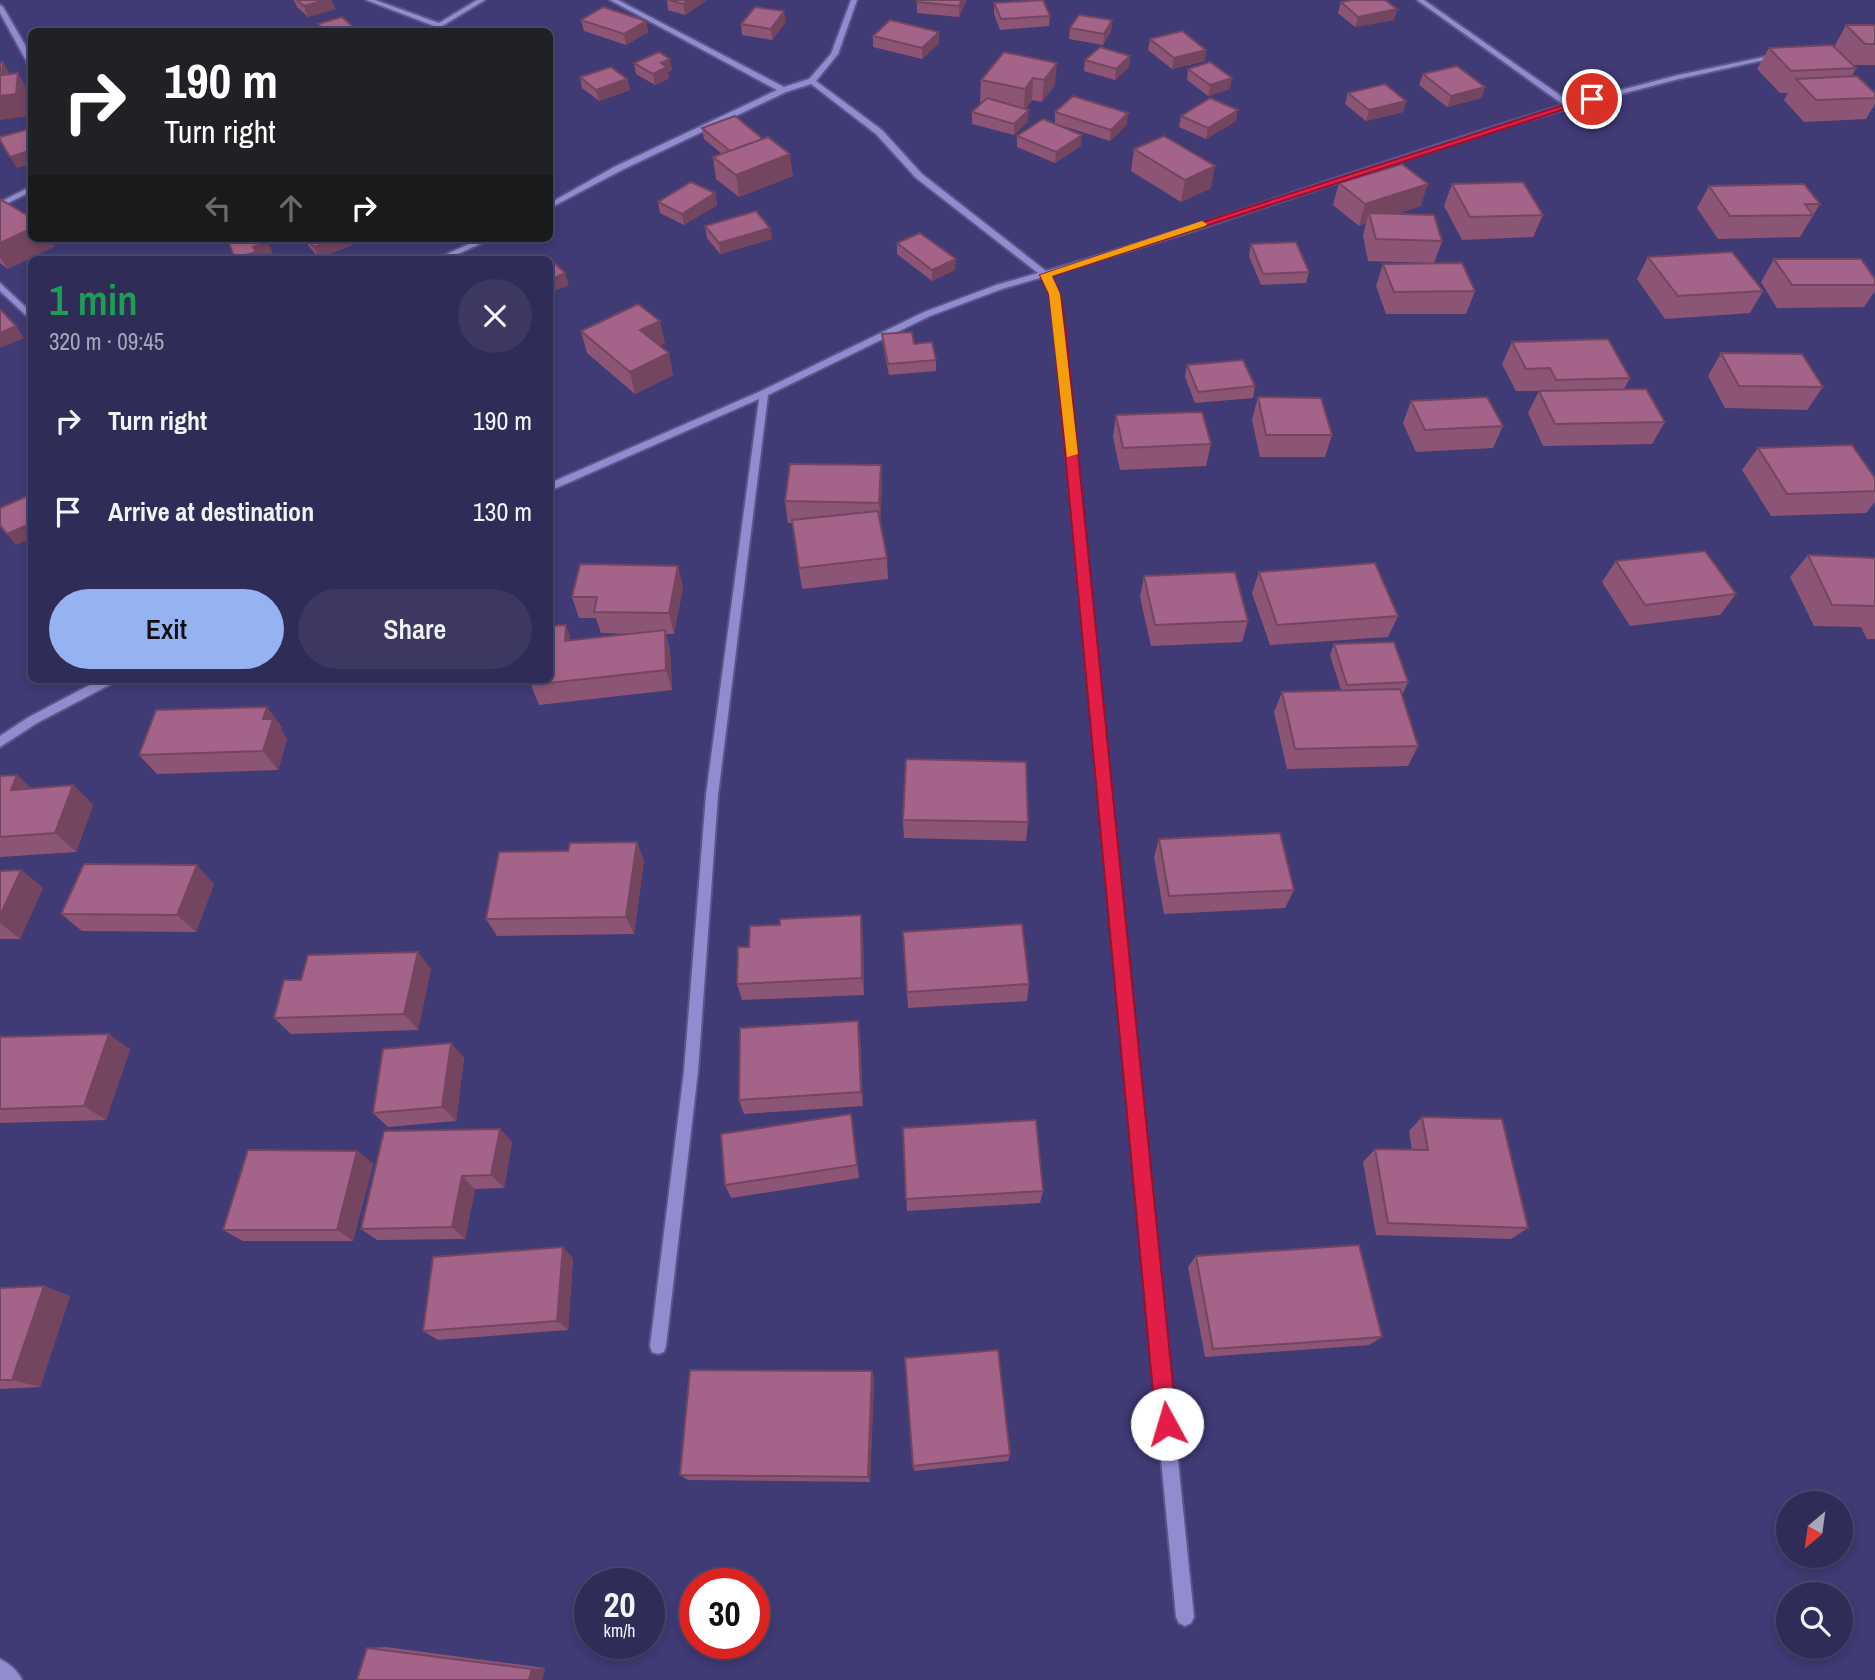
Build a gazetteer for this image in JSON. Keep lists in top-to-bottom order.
{
  "north": "bottom left",
  "page": {
    "turn": ["190 m", "Turn right"],
    "heading": ["1 min", "320 m · 09:45"],
    "list": [
      {
        "name": "Turn right",
        "value": "190 m"
      },
      {
        "name": "Arrive at destination",
        "value": "130 m"
      }
    ],
    "buttons": ["Exit", "Share"],
    "speed": "20 km/h",
    "limit": "30"
  }
}
